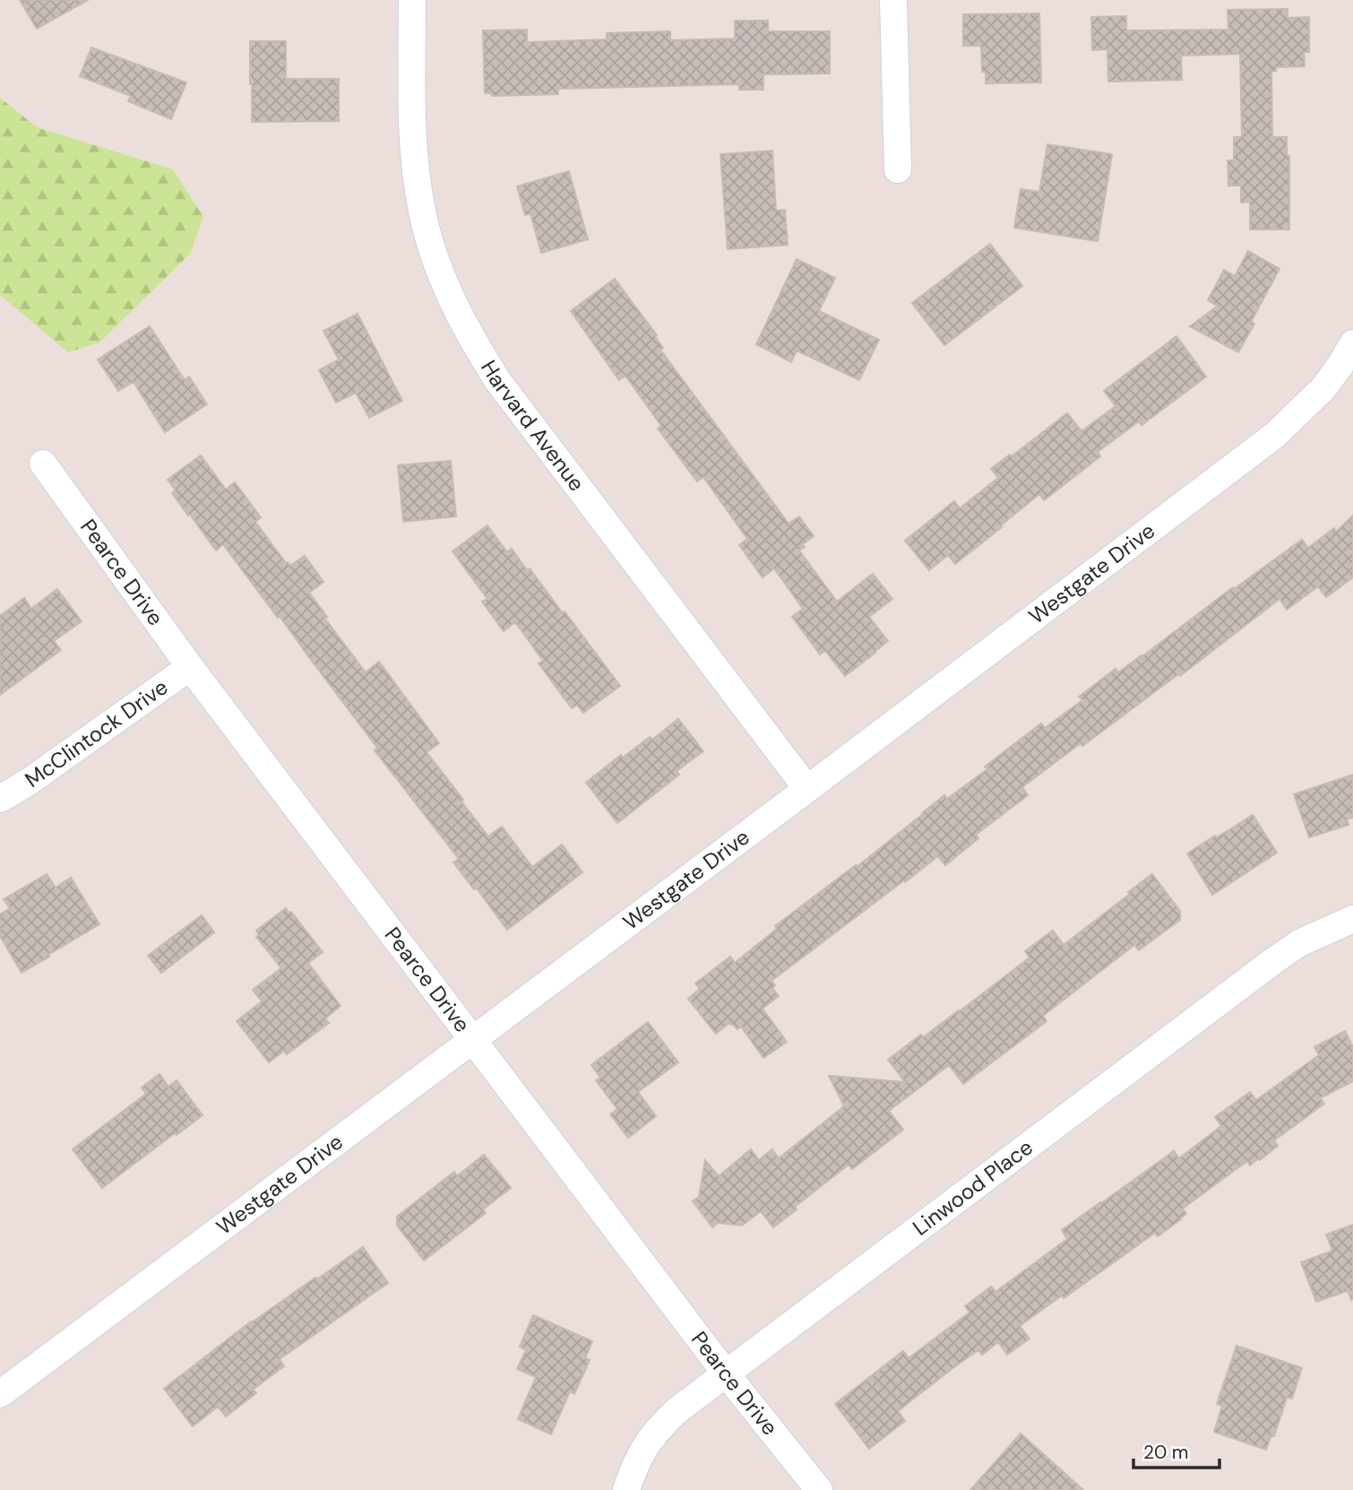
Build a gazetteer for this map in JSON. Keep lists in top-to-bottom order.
{
  "streets": {
    "street": [
      "Harvard Avenue",
      "Pearce Drive",
      "Westgate Drive",
      "McClintock Drive",
      "Linwood Place"
    ]
  },
  "crossings": [
    ["Harvard Avenue", "Westgate Drive"],
    ["Pearce Drive", "Westgate Drive"],
    ["Pearce Drive", "McClintock Drive"],
    ["Pearce Drive", "Linwood Place"]
  ],
  "scale_bar": "20 m"
}
